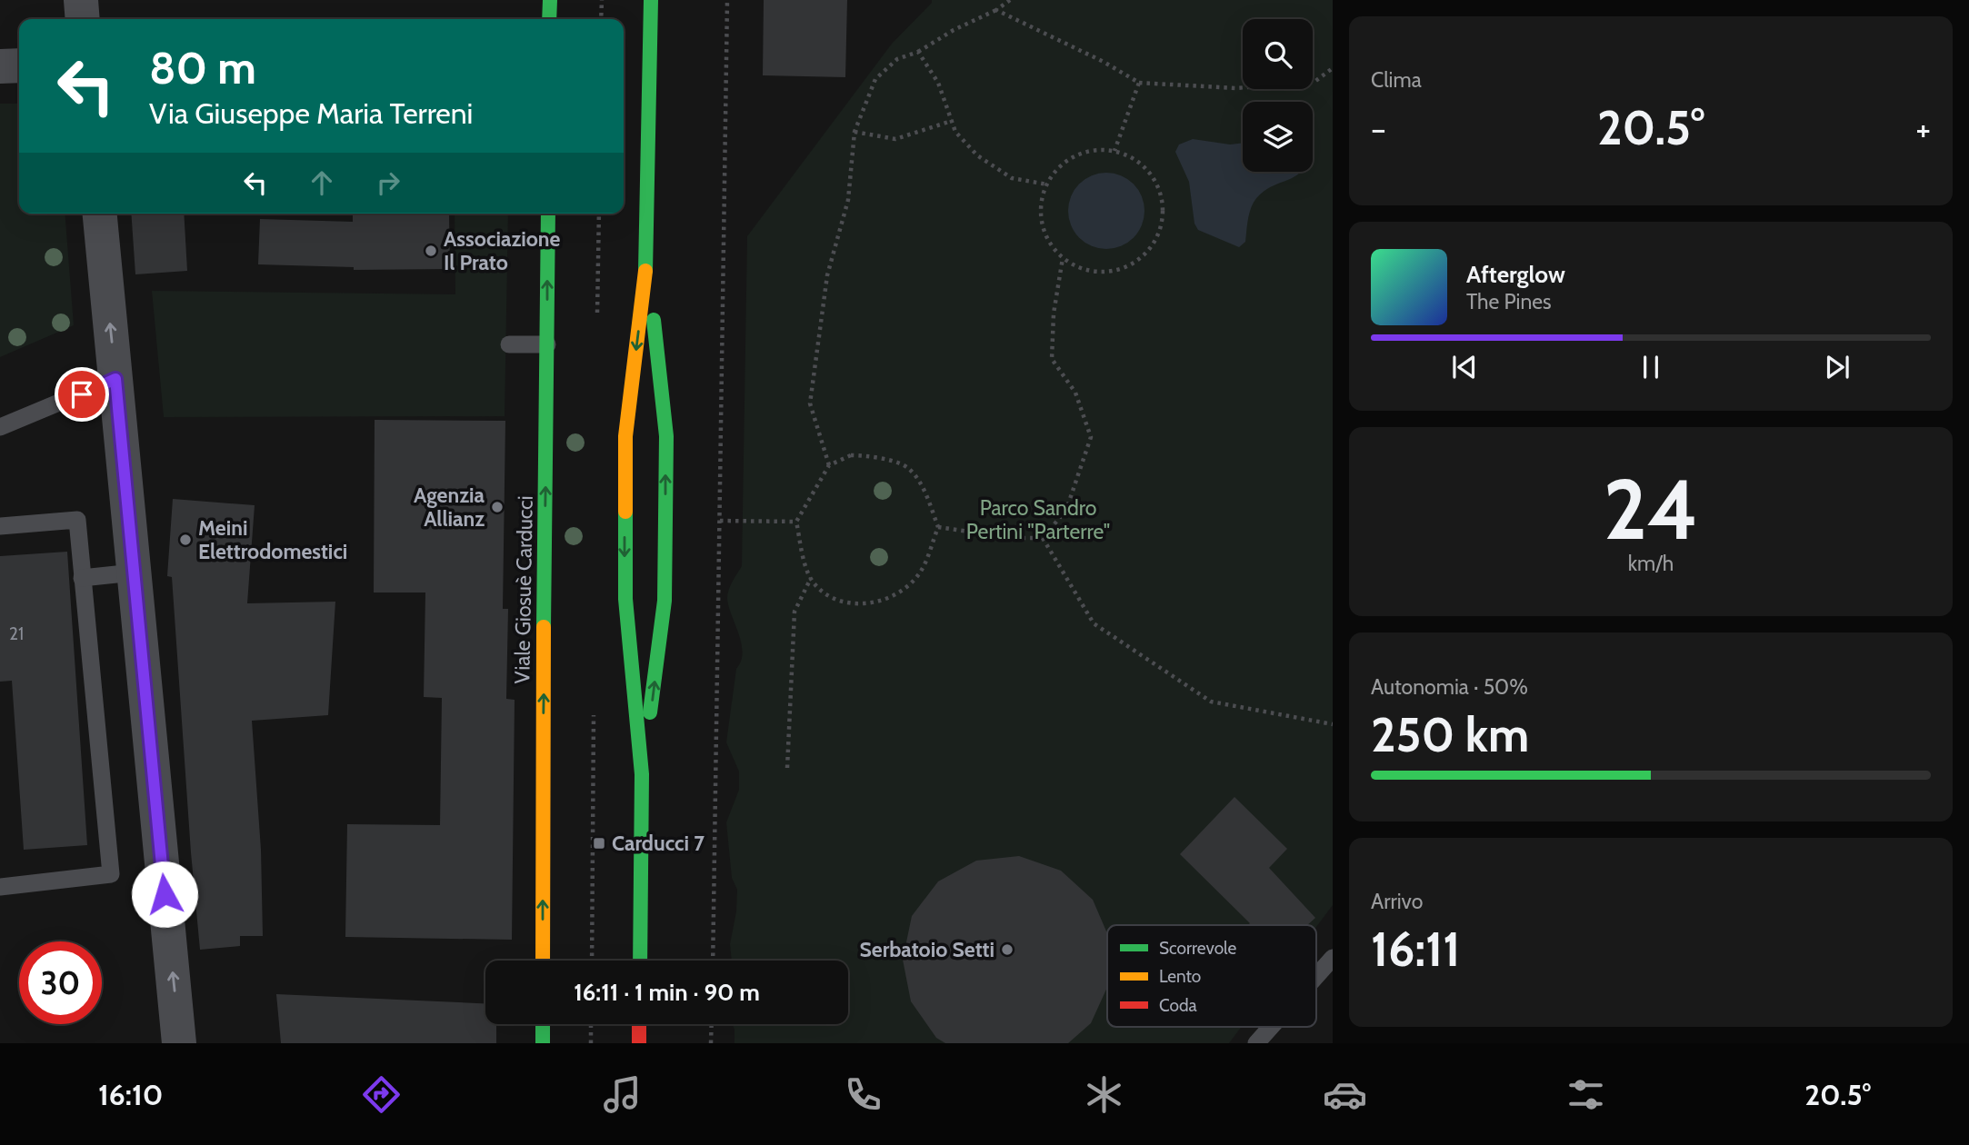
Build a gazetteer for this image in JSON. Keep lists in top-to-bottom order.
{
  "streets": {
    "main road": ["Viale Giosuè Carducci"]
  },
  "parks": ["Parco Sandro Pertini \"Parterre\""],
  "places": {
    "other": [
      "Associazione Il Prato",
      "Agenzia Allianz",
      "Meini Elettrodomestici",
      "Serbatoio Setti"
    ],
    "transit": ["Carducci 7"]
  },
  "house_numbers": ["21"],
  "legend": ["Scorrevole", "Lento", "Coda"],
  "page": {
    "tile": [
      "Clima",
      ["24", "km/h"],
      ["Autonomia · 50%", "250 km"],
      ["Arrivo", "16:11"]
    ],
    "turn": ["80 m", "Via Giuseppe Maria Terreni"],
    "heat": ["−", "20.5°", "+"],
    "song": ["Afterglow", "The Pines"],
    "limit": "30",
    "trip": "16:11 · 1 min · 90 m",
    "tabs": ["16:10", "20.5°"]
  }
}
